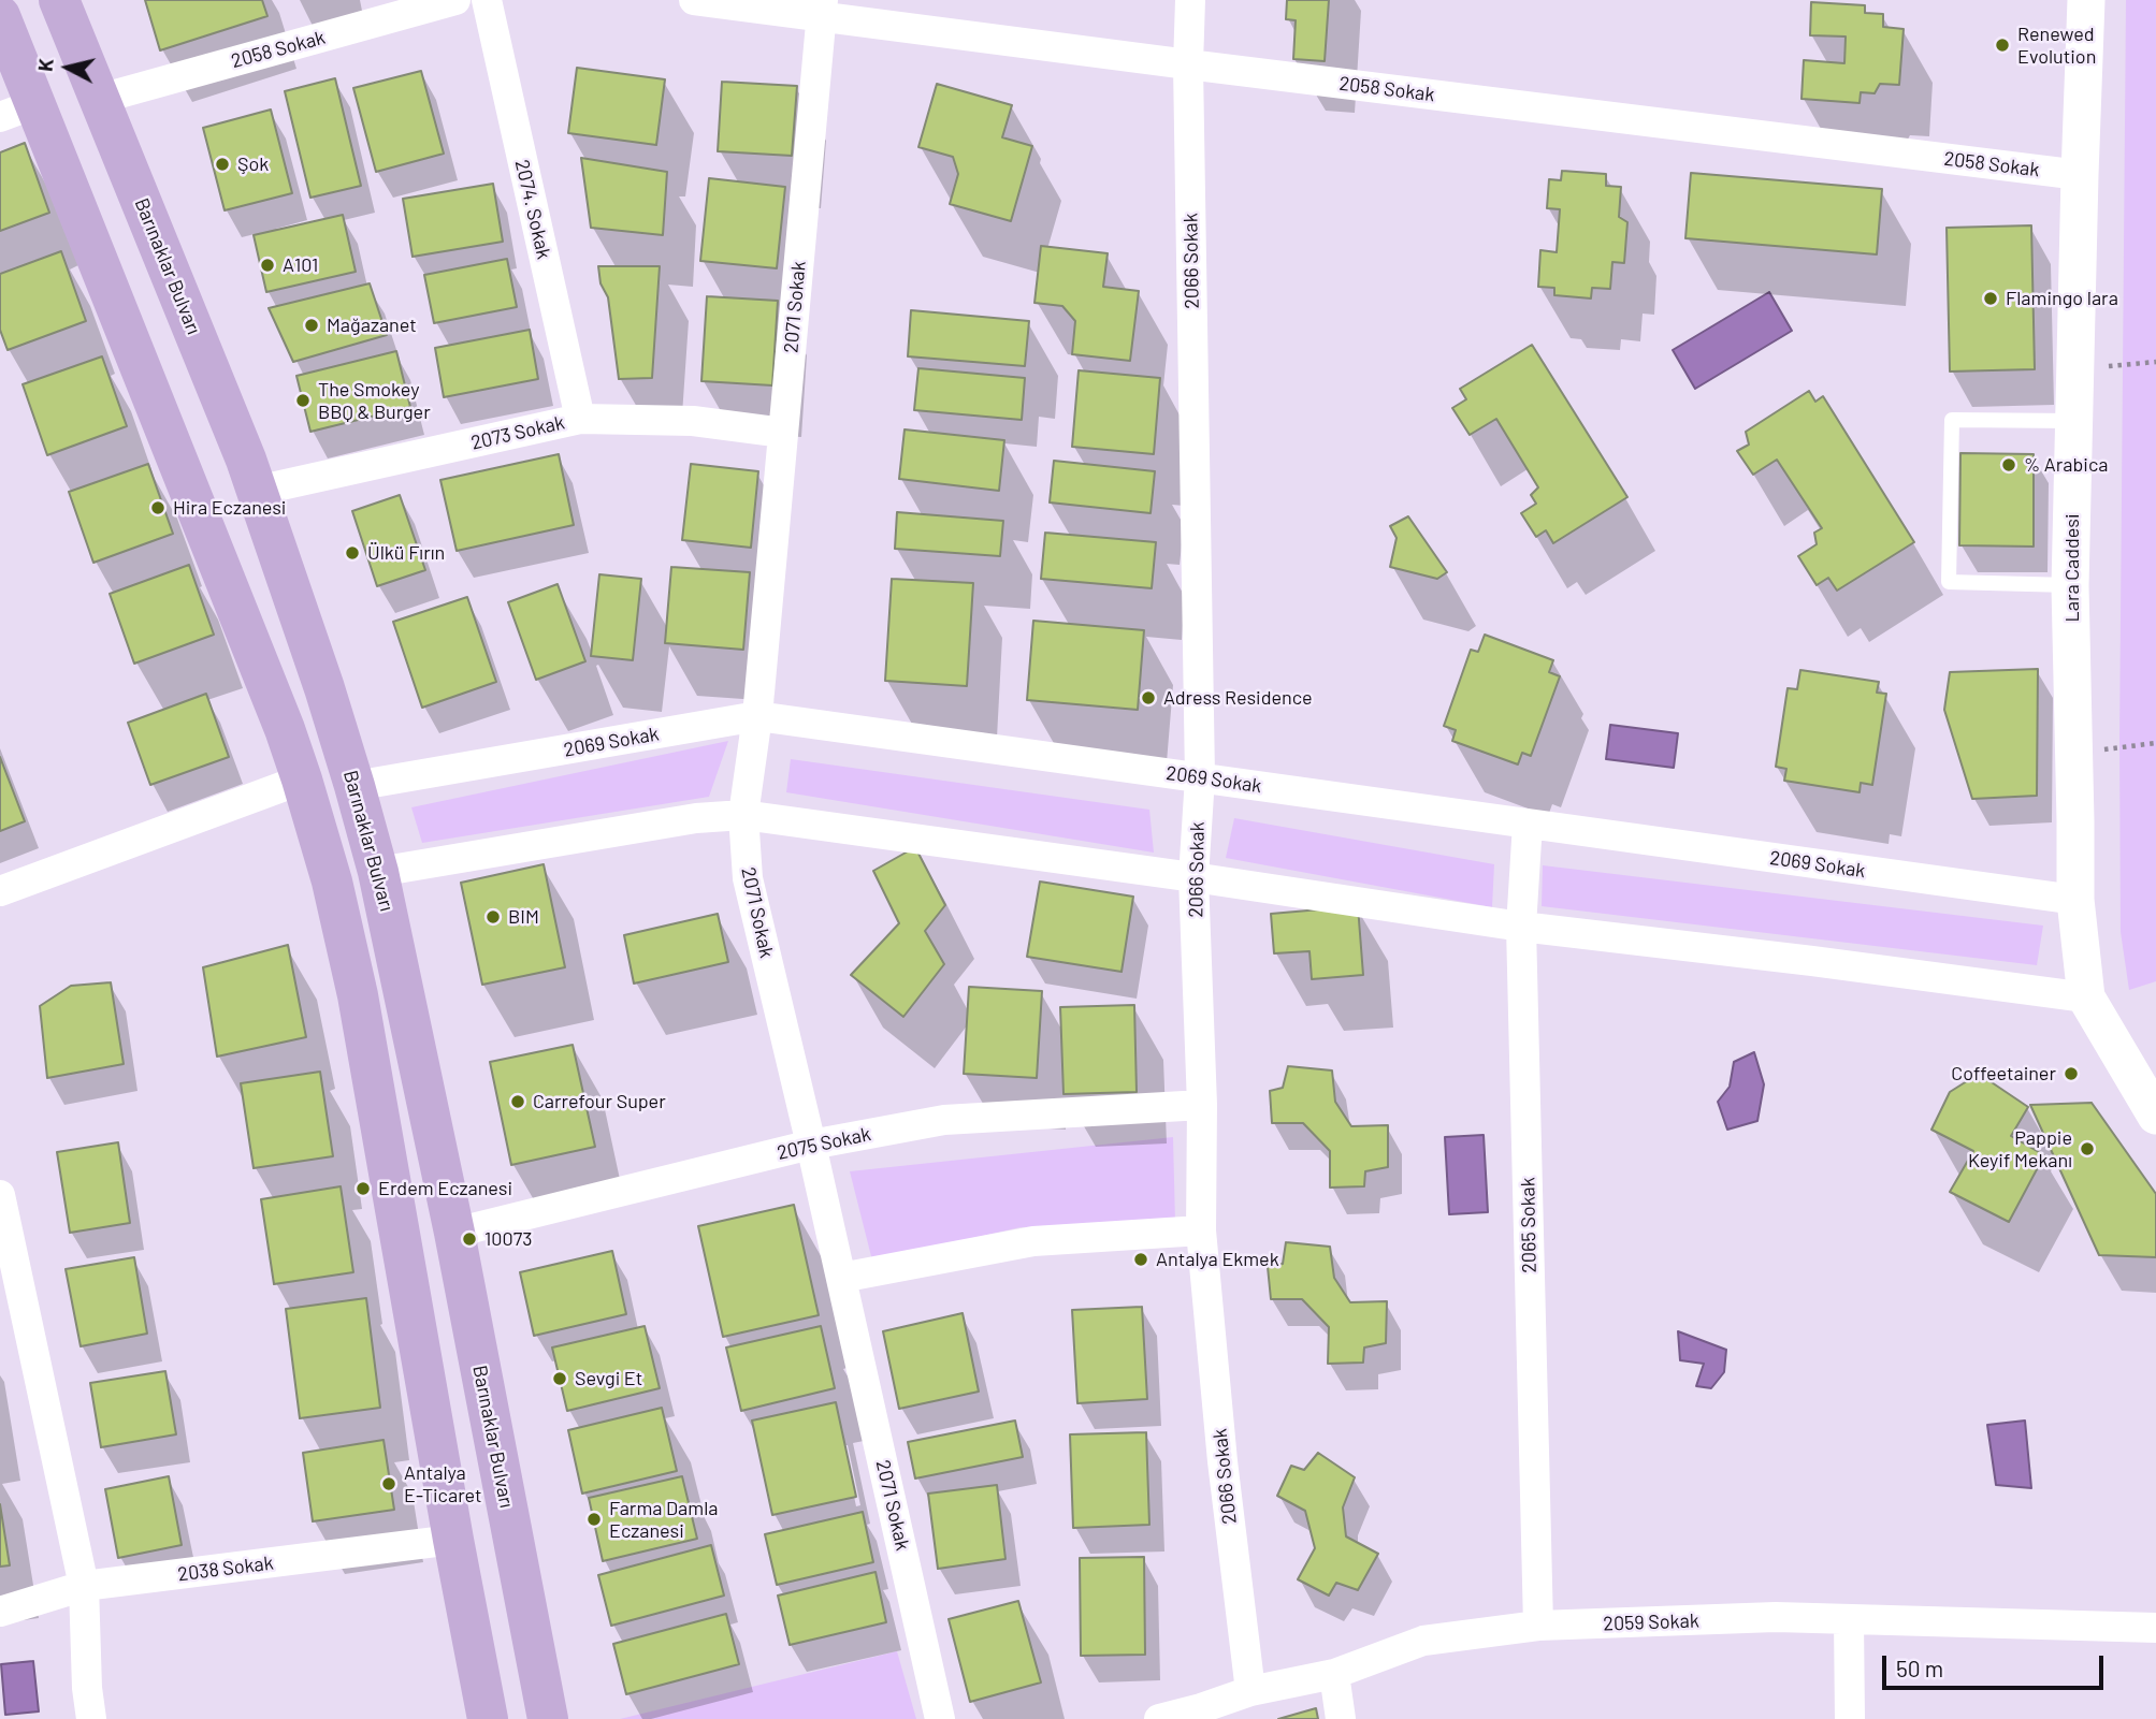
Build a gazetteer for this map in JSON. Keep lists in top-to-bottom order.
{
  "streets": {
    "main road": ["Barınaklar Bulvarı"],
    "street": [
      "2058 Sokak",
      "2074. Sokak",
      "2066 Sokak",
      "2071 Sokak",
      "2073 Sokak",
      "Lara Caddesi",
      "2069 Sokak",
      "2075 Sokak",
      "2065 Sokak",
      "2038 Sokak",
      "2059 Sokak"
    ]
  },
  "crossings": [
    ["2058 Sokak", "2066 Sokak"],
    ["2058 Sokak", "Barınaklar Bulvarı"],
    ["2058 Sokak", "2071 Sokak"],
    ["2058 Sokak", "Lara Caddesi"],
    ["2074. Sokak", "2073 Sokak"],
    ["2066 Sokak", "2069 Sokak"],
    ["2066 Sokak", "2075 Sokak"],
    ["2066 Sokak", "2059 Sokak"],
    ["Barınaklar Bulvarı", "2073 Sokak"],
    ["Barınaklar Bulvarı", "2069 Sokak"],
    ["Barınaklar Bulvarı", "2075 Sokak"],
    ["2071 Sokak", "2073 Sokak"],
    ["2071 Sokak", "2069 Sokak"],
    ["2071 Sokak", "2075 Sokak"],
    ["Lara Caddesi", "2069 Sokak"],
    ["2069 Sokak", "2065 Sokak"],
    ["2065 Sokak", "2059 Sokak"]
  ],
  "places": [
    "Renewed Evolution",
    "Şok",
    "A101",
    "Flamingo lara",
    "Mağazanet",
    "The Smokey BBQ & Burger",
    "% Arabica",
    "Hira Eczanesi",
    "Ülkü Fırın",
    "Adress Residence",
    "BIM",
    "Coffeetainer",
    "Carrefour Super",
    "Pappie Keyif Mekanı",
    "Erdem Eczanesi",
    "10073",
    "Antalya Ekmek",
    "Sevgi Et",
    "Antalya E-Ticaret",
    "Farma Damla Eczanesi"
  ],
  "scale_bar": "50 m",
  "north": "left"
}
